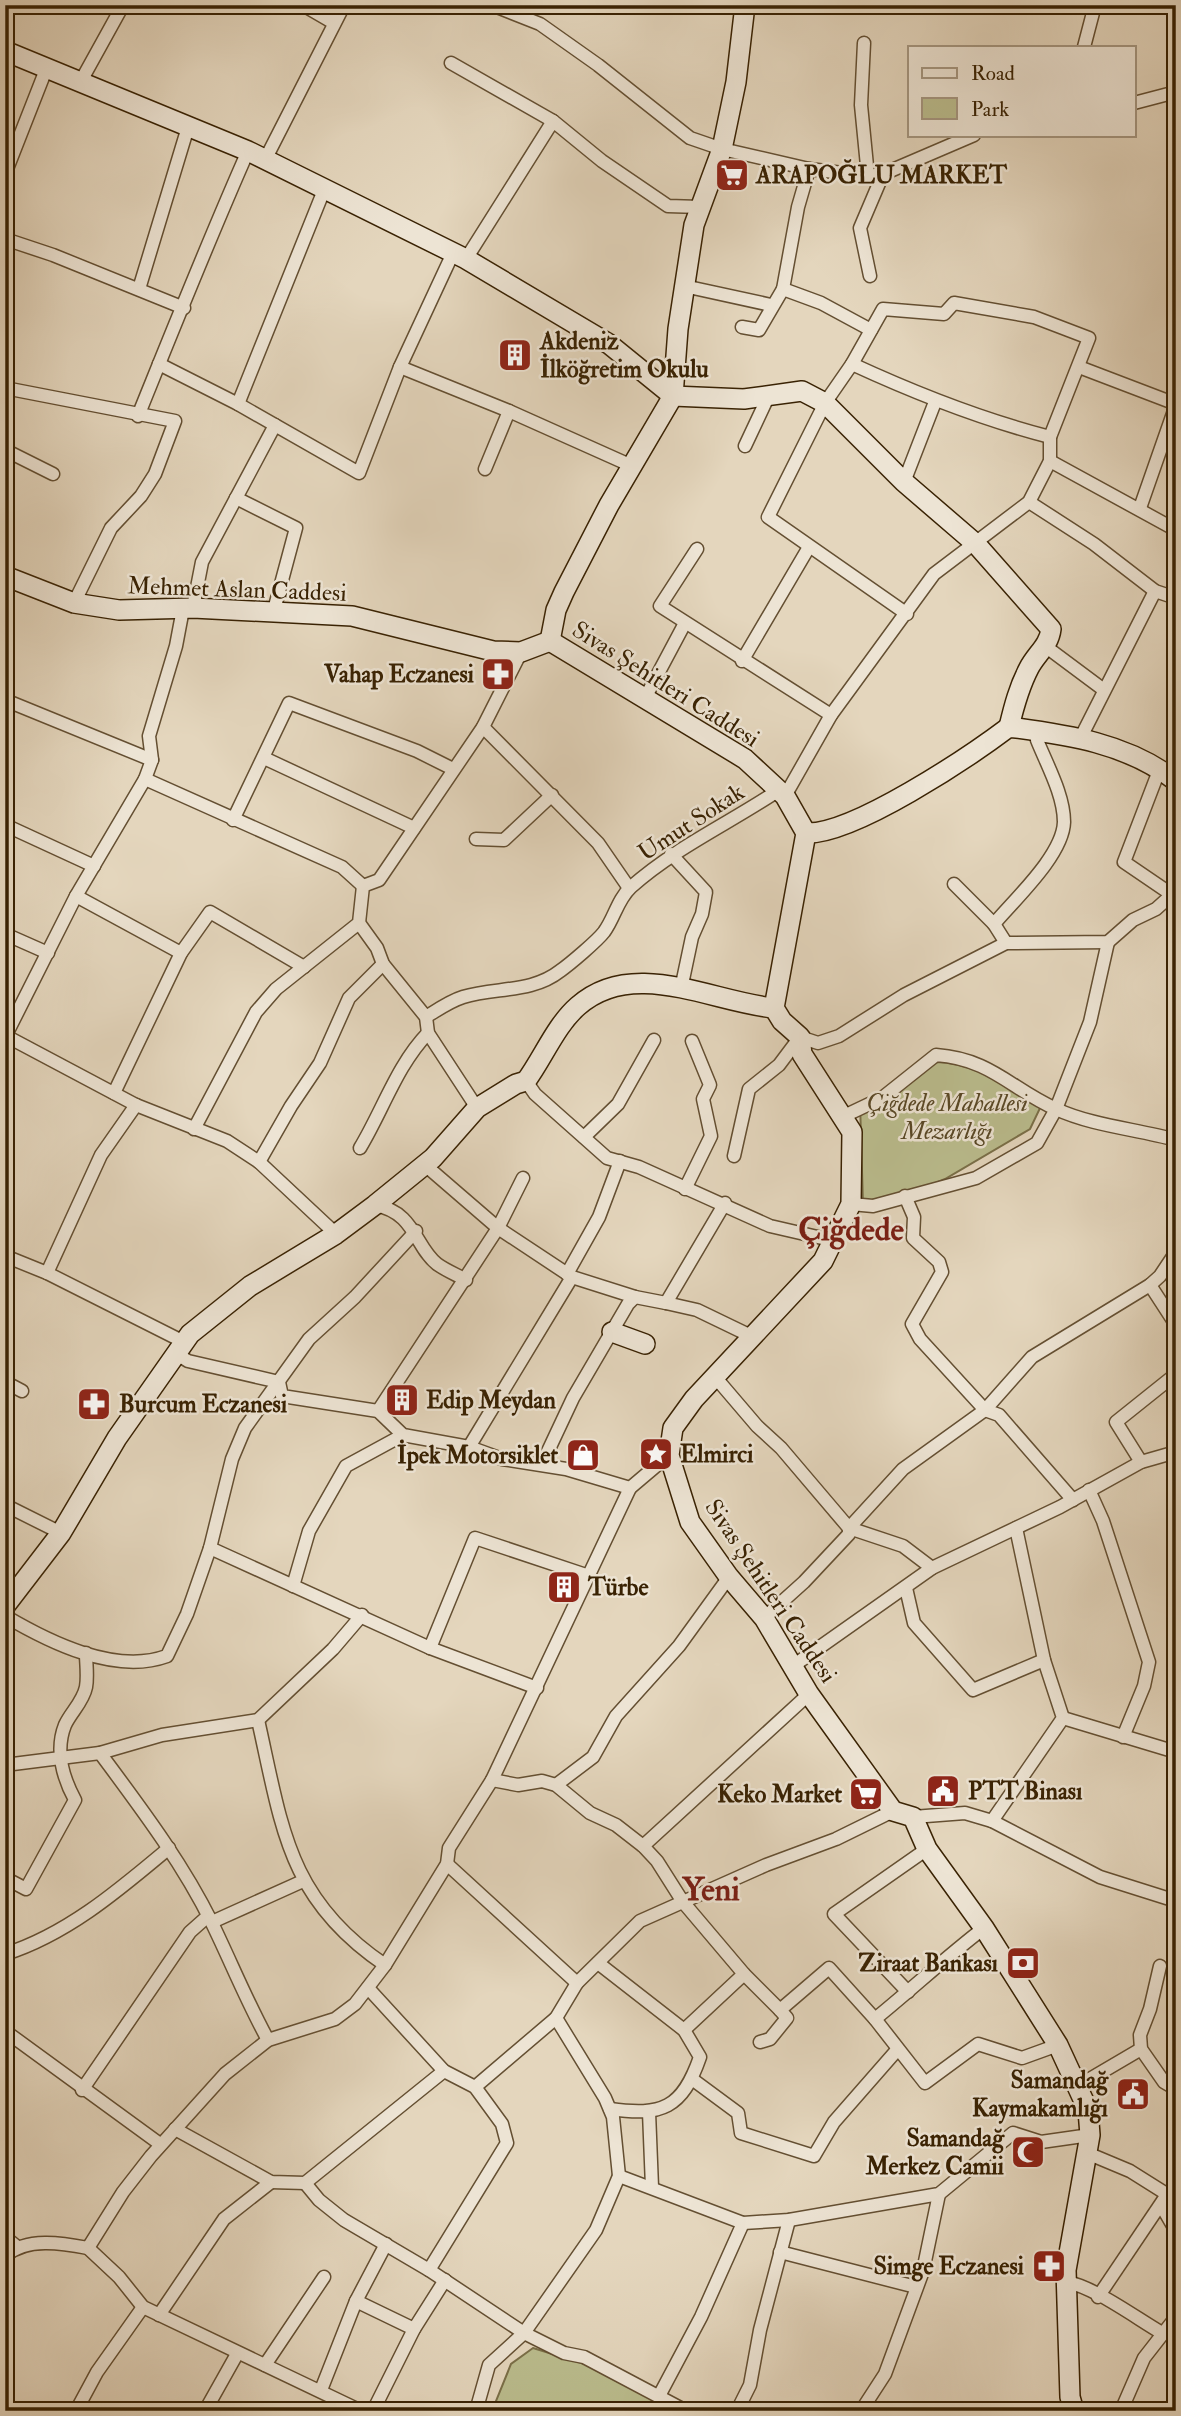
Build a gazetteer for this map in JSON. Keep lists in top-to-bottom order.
{
  "streets": {
    "street": ["Mehmet Aslan Caddesi", "Sivas Şehitleri Caddesi", "Umut Sokak"]
  },
  "crossings": [
    ["Mehmet Aslan Caddesi", "Sivas Şehitleri Caddesi"],
    ["Sivas Şehitleri Caddesi", "Umut Sokak"]
  ],
  "districts": ["Çiğdede", "Yeni"],
  "parks": ["Çiğdede Mahallesi Mezarlığı"],
  "places": {
    "supermarket": ["ARAPOĞLU MARKET", "Keko Market"],
    "building": ["Akdeniz İlköğretim Okulu", "Edip Meydan", "Türbe"],
    "pharmacy": ["Vahap Eczanesi", "Burcum Eczanesi", "Simge Eczanesi"],
    "place": ["Elmirci"],
    "shop": ["İpek Motorsiklet"],
    "public building": ["PTT Binası", "Samandağ Kaymakamlığı"],
    "bank": ["Ziraat Bankası"],
    "mosque": ["Samandağ Merkez Camii"]
  },
  "legend": ["Road", "Park"]
}
